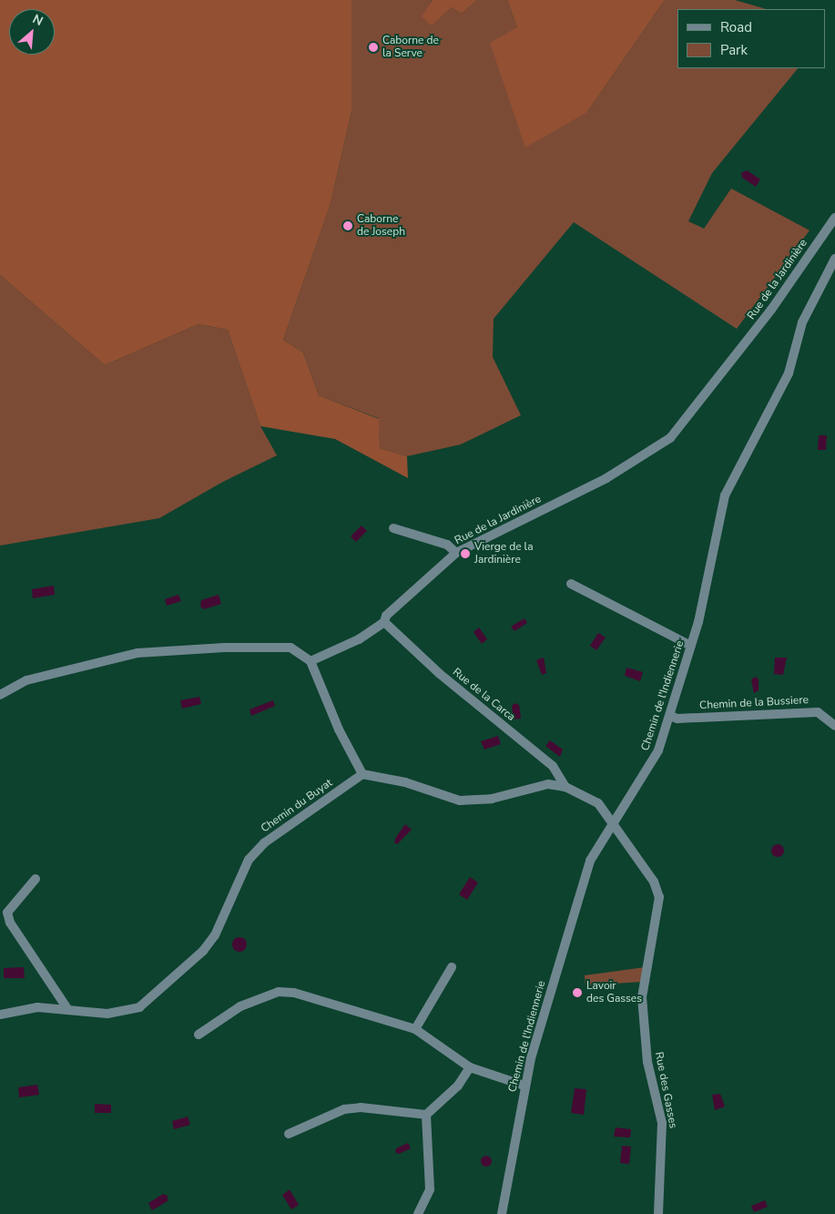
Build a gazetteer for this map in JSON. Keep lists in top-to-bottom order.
{
  "streets": {
    "street": [
      "Rue de la Jardinière",
      "Rue de la Carca",
      "Chemin de l'Indiennerie",
      "Chemin de la Bussiere",
      "Chemin du Buyat",
      "Rue des Gasses"
    ]
  },
  "crossings": [
    ["Rue de la Jardinière", "Rue de la Carca"],
    ["Chemin de l'Indiennerie", "Chemin de la Bussiere"],
    ["Chemin de l'Indiennerie", "Rue des Gasses"]
  ],
  "places": [
    "Caborne de la Serve",
    "Caborne de Joseph",
    "Vierge de la Jardinière",
    "Lavoir des Gasses"
  ],
  "legend": ["Road", "Park"],
  "north": "top right"
}
